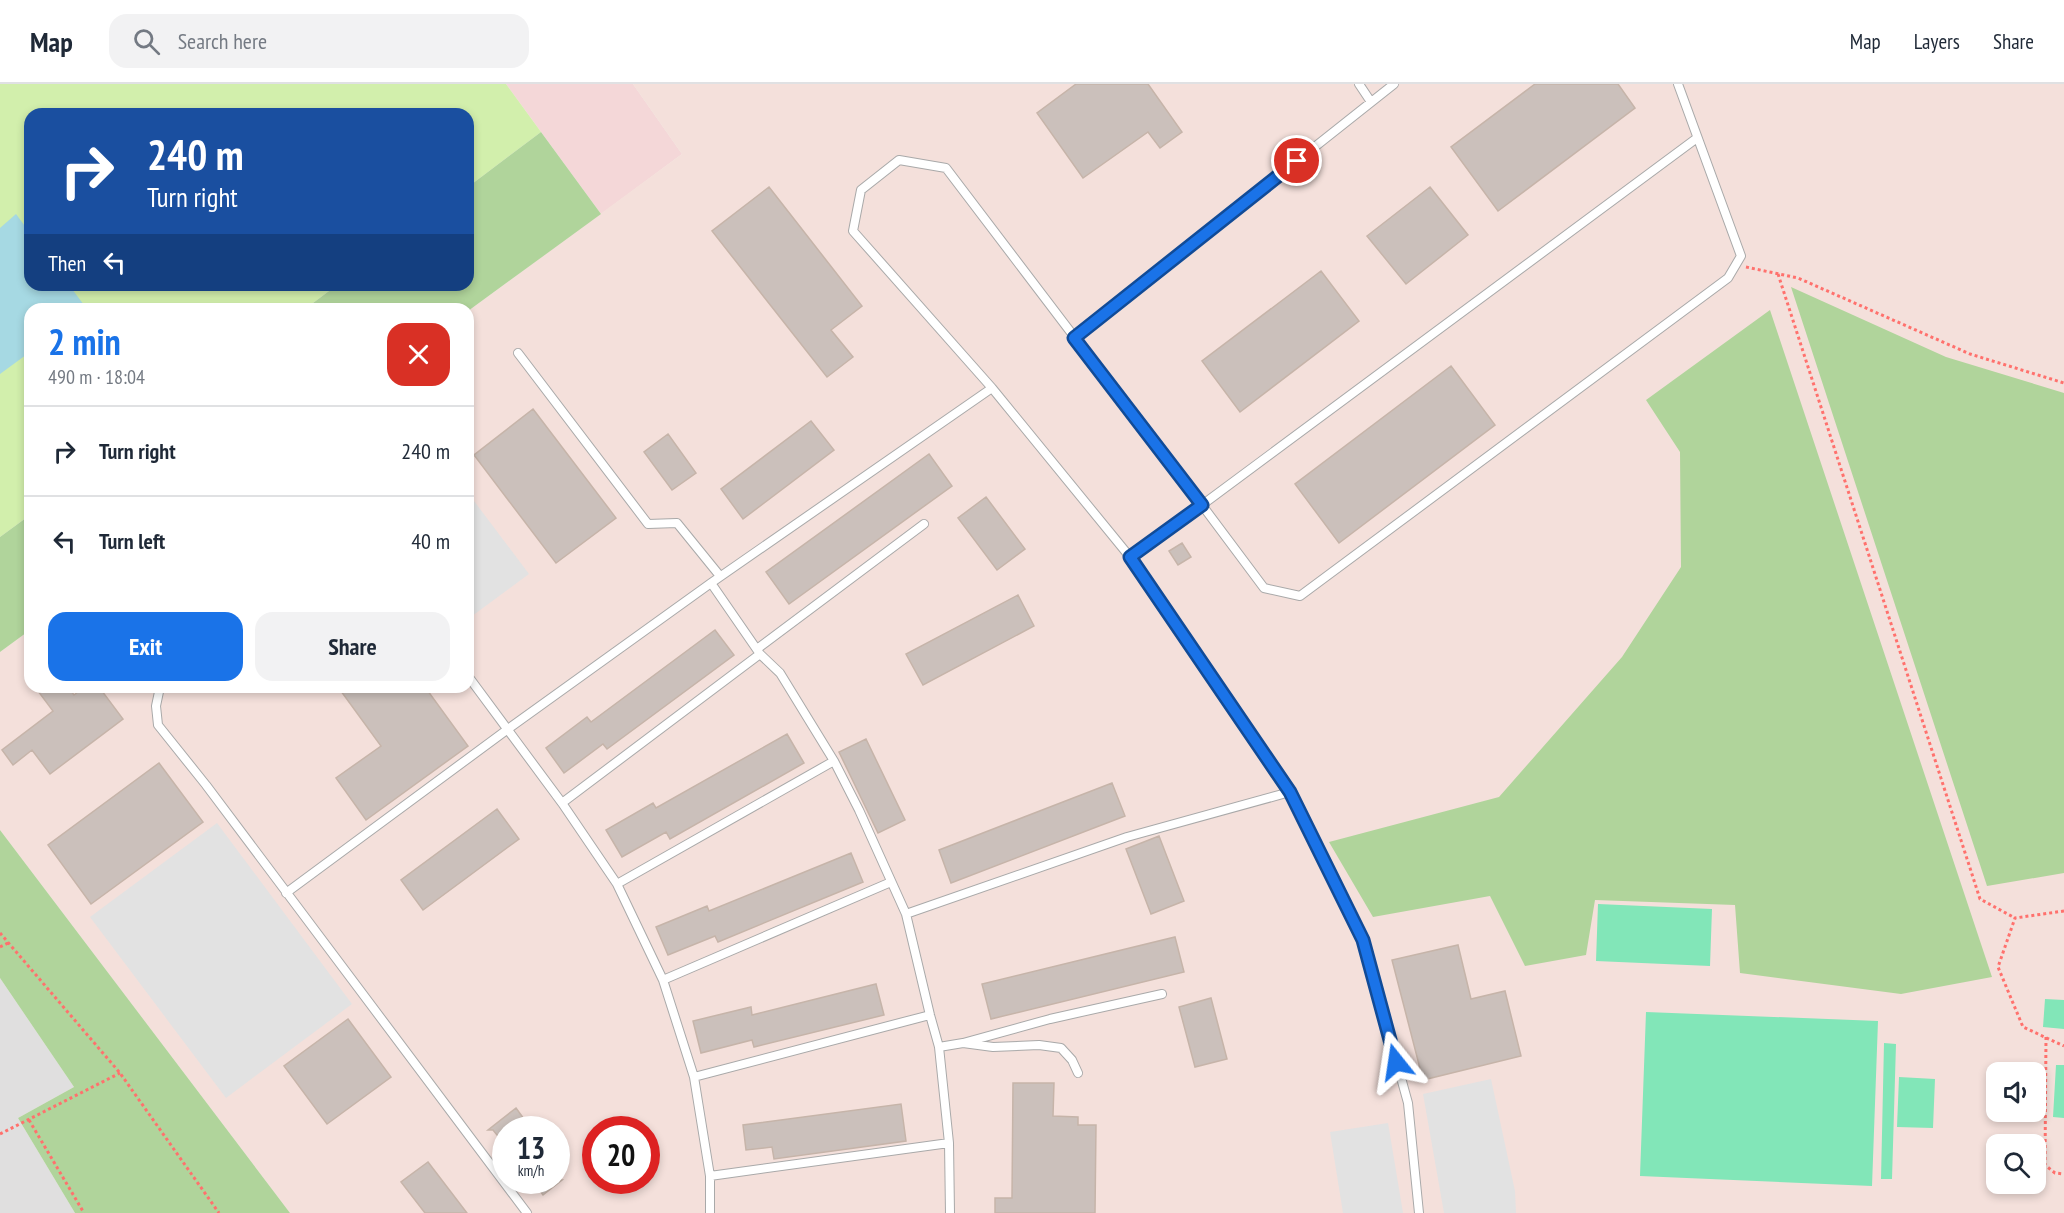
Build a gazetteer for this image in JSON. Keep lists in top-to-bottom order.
{
  "page": {
    "header": "Map",
    "search": "Search here",
    "nav": ["Map", "Layers", "Share"],
    "turn": ["240 m", "Turn right"],
    "then": "Then",
    "heading": ["2 min", "490 m · 18:04"],
    "list": [
      {
        "name": "Turn right",
        "value": "240 m"
      },
      {
        "name": "Turn left",
        "value": "40 m"
      }
    ],
    "buttons": ["Exit", "Share"],
    "speed": "13 km/h",
    "limit": "20"
  }
}
